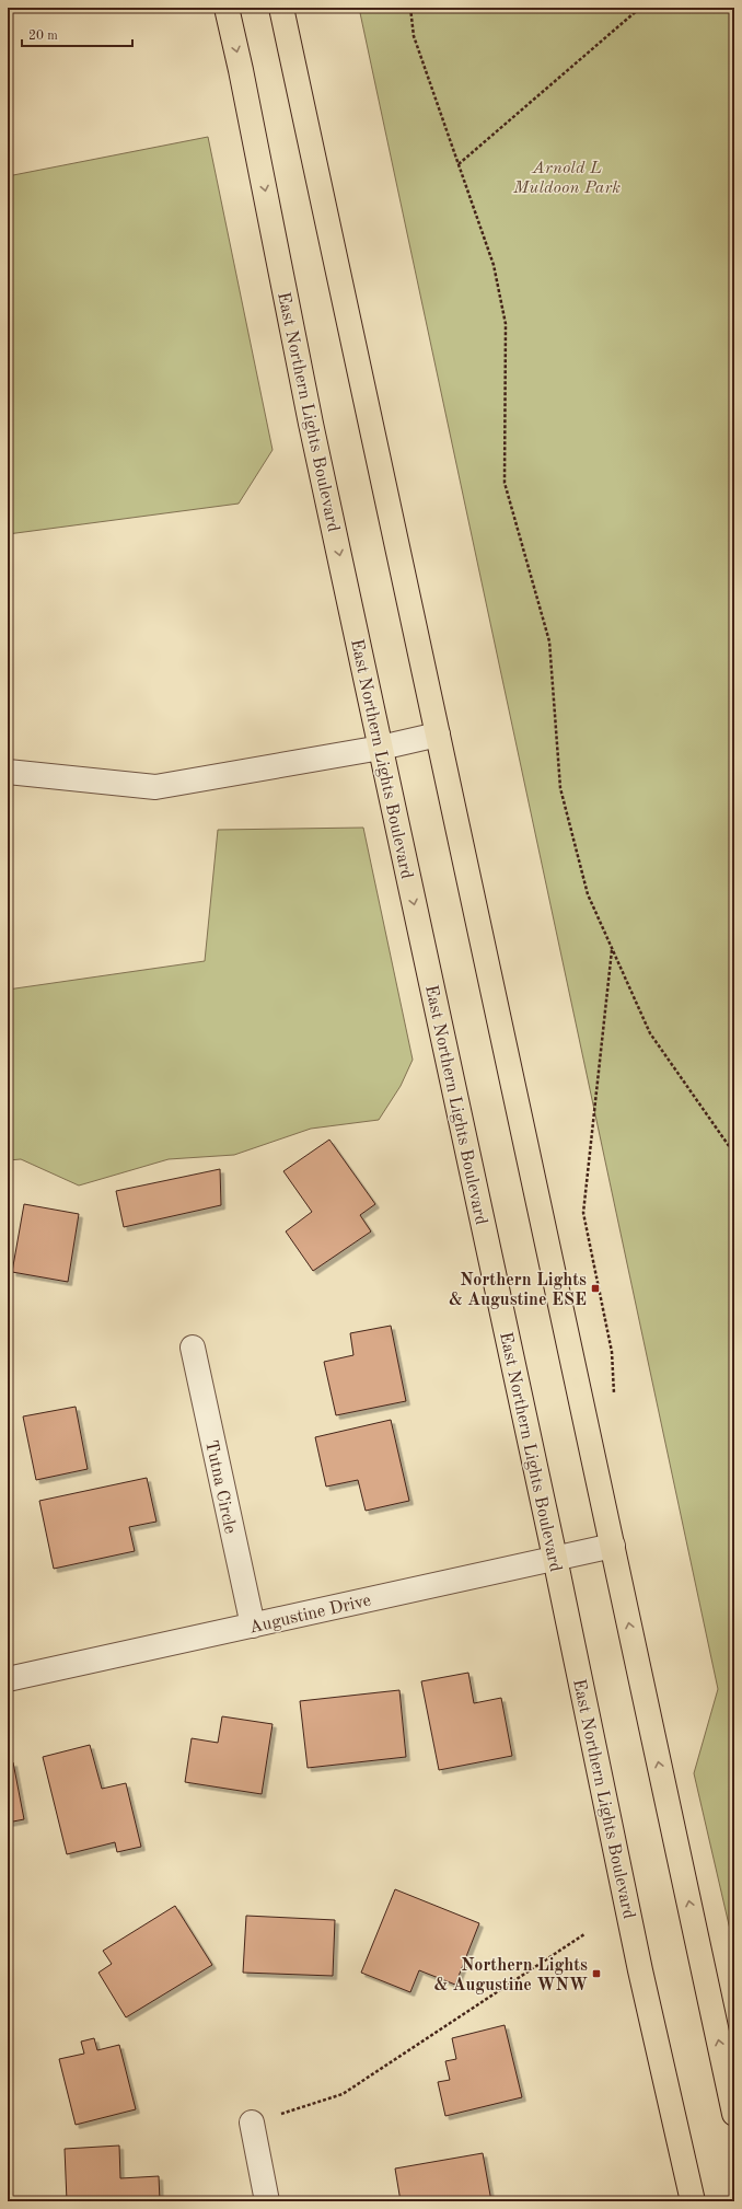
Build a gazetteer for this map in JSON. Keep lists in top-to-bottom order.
{
  "streets": {
    "main road": ["East Northern Lights Boulevard"],
    "street": ["Tutna Circle", "Augustine Drive"]
  },
  "crossings": [
    ["East Northern Lights Boulevard", "Augustine Drive"],
    ["Tutna Circle", "Augustine Drive"]
  ],
  "parks": ["Arnold L Muldoon Park"],
  "places": {
    "transit": ["Northern Lights & Augustine ESE", "Northern Lights & Augustine WNW"]
  },
  "scale_bar": "20 m"
}
